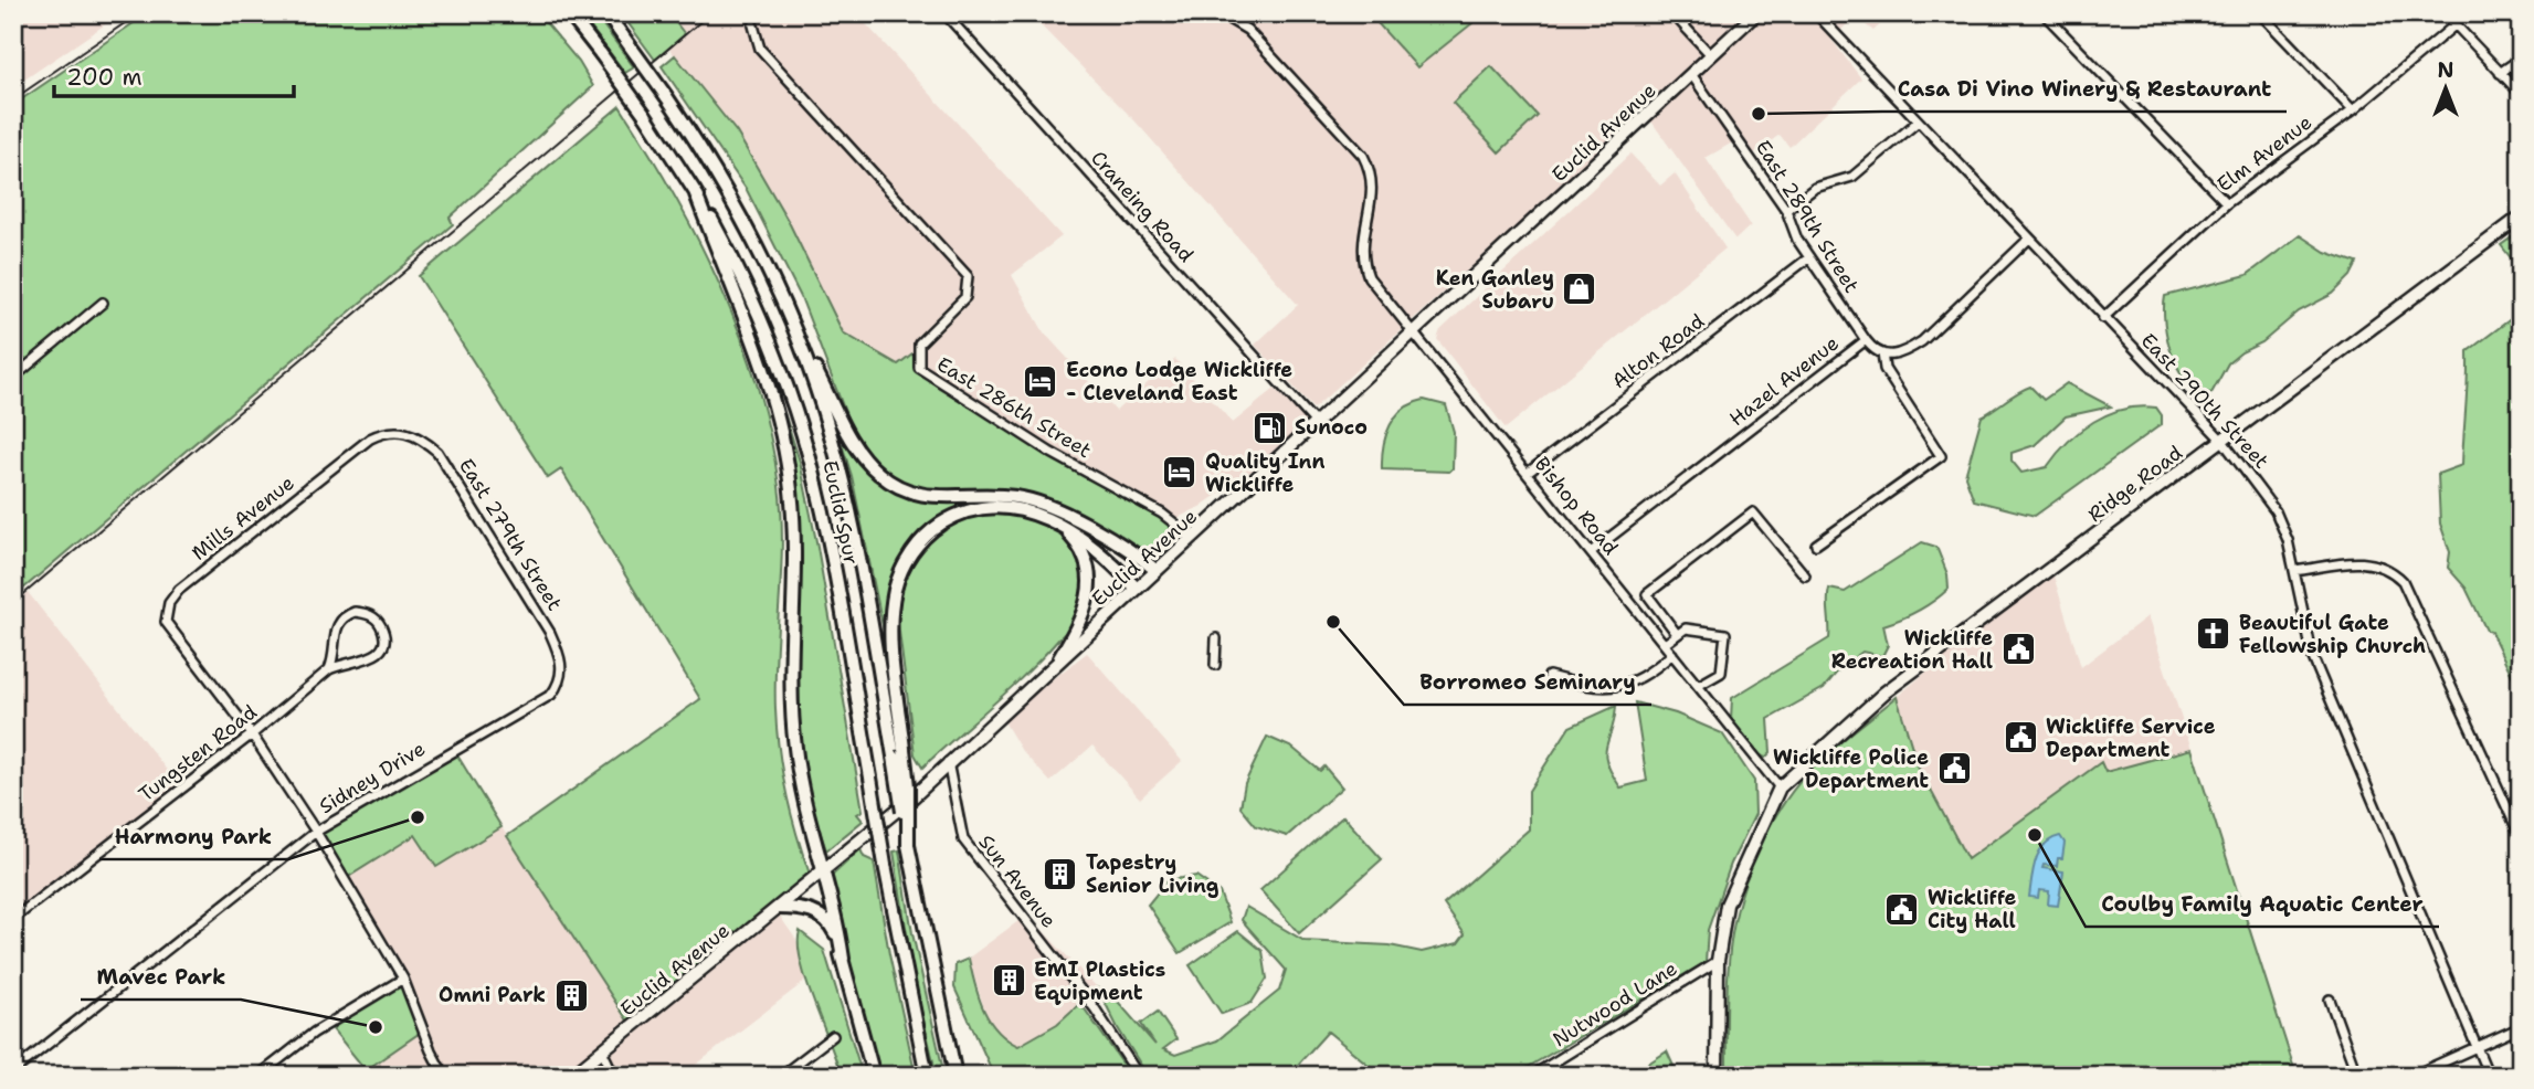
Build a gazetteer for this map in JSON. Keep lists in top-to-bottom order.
{
  "streets": {
    "highway": ["Euclid Spur"],
    "main road": ["Euclid Avenue", "Ridge Road"],
    "street": [
      "Elm Avenue",
      "Craneing Road",
      "East 289th Street",
      "Alton Road",
      "Hazel Avenue",
      "East 290th Street",
      "East 286th Street",
      "Bishop Road",
      "Mills Avenue",
      "East 279th Street",
      "Tungsten Road",
      "Sidney Drive",
      "Sun Avenue",
      "Nutwood Lane"
    ]
  },
  "crossings": [
    ["Euclid Avenue", "Craneing Road"],
    ["Euclid Avenue", "East 289th Street"],
    ["Euclid Avenue", "East 286th Street"],
    ["Euclid Avenue", "Bishop Road"],
    ["Euclid Avenue", "Sun Avenue"],
    ["Elm Avenue", "East 290th Street"],
    ["East 289th Street", "Alton Road"],
    ["East 289th Street", "Hazel Avenue"],
    ["Alton Road", "Bishop Road"],
    ["Hazel Avenue", "Bishop Road"],
    ["East 290th Street", "Ridge Road"],
    ["Ridge Road", "Bishop Road"],
    ["Mills Avenue", "East 279th Street"],
    ["Mills Avenue", "Tungsten Road"],
    ["East 279th Street", "Sidney Drive"]
  ],
  "places": {
    "other": [
      "Casa Di Vino Winery & Restaurant",
      "Borromeo Seminary",
      "Harmony Park",
      "Coulby Family Aquatic Center",
      "Mavec Park"
    ],
    "shop": ["Ken Ganley Subaru"],
    "hotel": ["Econo Lodge Wickliffe - Cleveland East", "Quality Inn Wickliffe"],
    "fuel station": ["Sunoco"],
    "church": ["Beautiful Gate Fellowship Church"],
    "public building": [
      "Wickliffe Recreation Hall",
      "Wickliffe Service Department",
      "Wickliffe Police Department",
      "Wickliffe City Hall"
    ],
    "building": ["Tapestry Senior Living", "EMI Plastics Equipment", "Omni Park"]
  },
  "scale_bar": "200 m",
  "north": "top"
}
